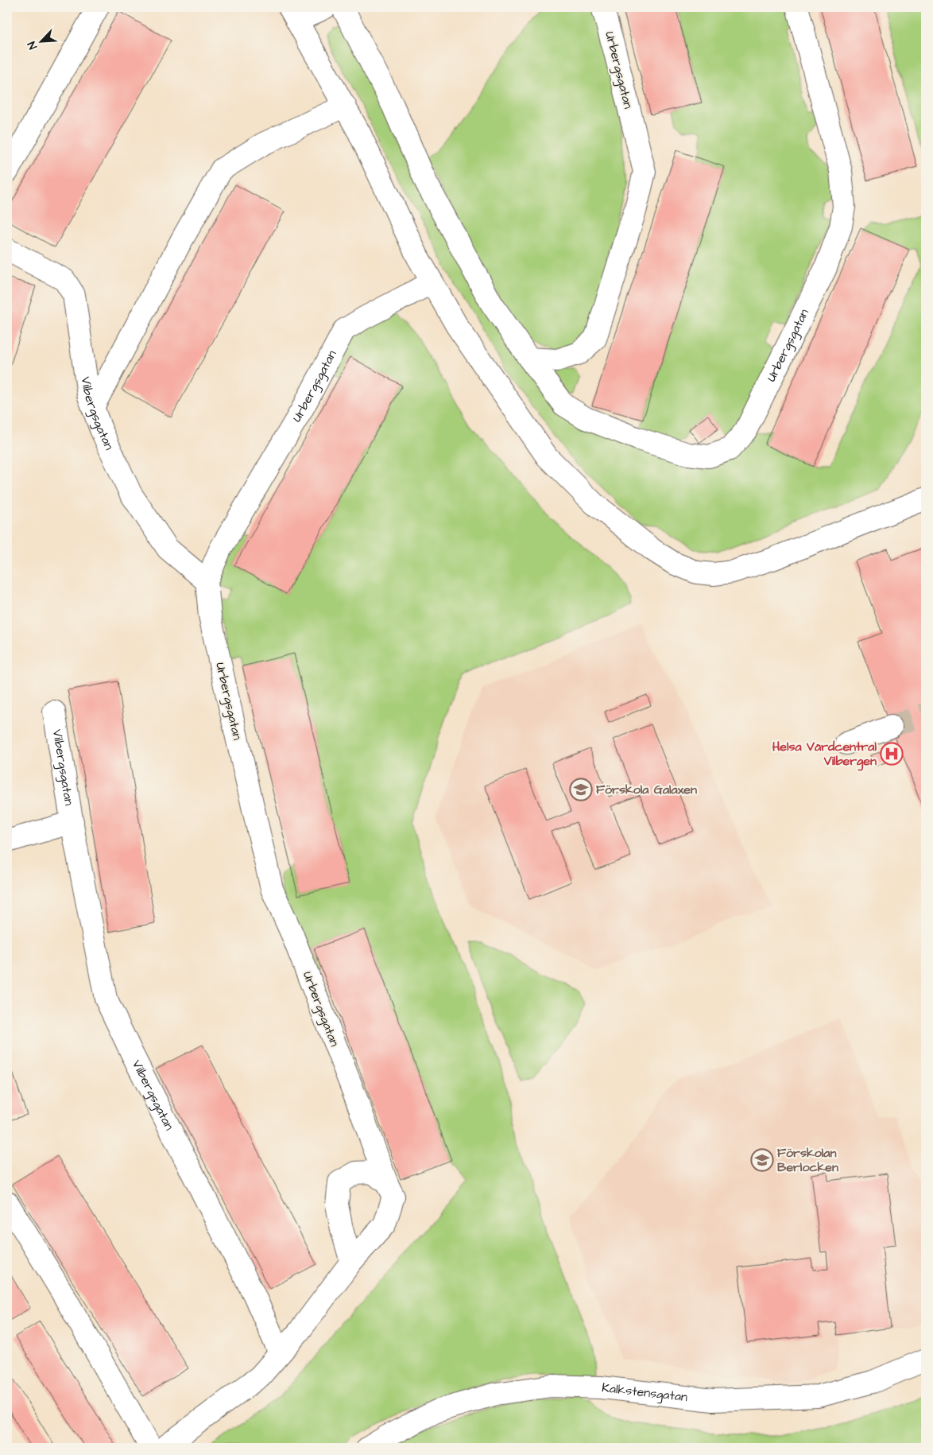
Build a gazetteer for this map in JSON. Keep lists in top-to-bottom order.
{
  "streets": {
    "street": ["Urbergsgatan", "Vilbergsgatan", "Kalkstensgatan"]
  },
  "crossings": [
    ["Urbergsgatan", "Vilbergsgatan"]
  ],
  "places": {
    "hospital": ["Helsa Vårdcentral Vilbergen"],
    "school or university": ["Förskola Galaxen", "Förskolan Berlocken"]
  },
  "north": "bottom left"
}
